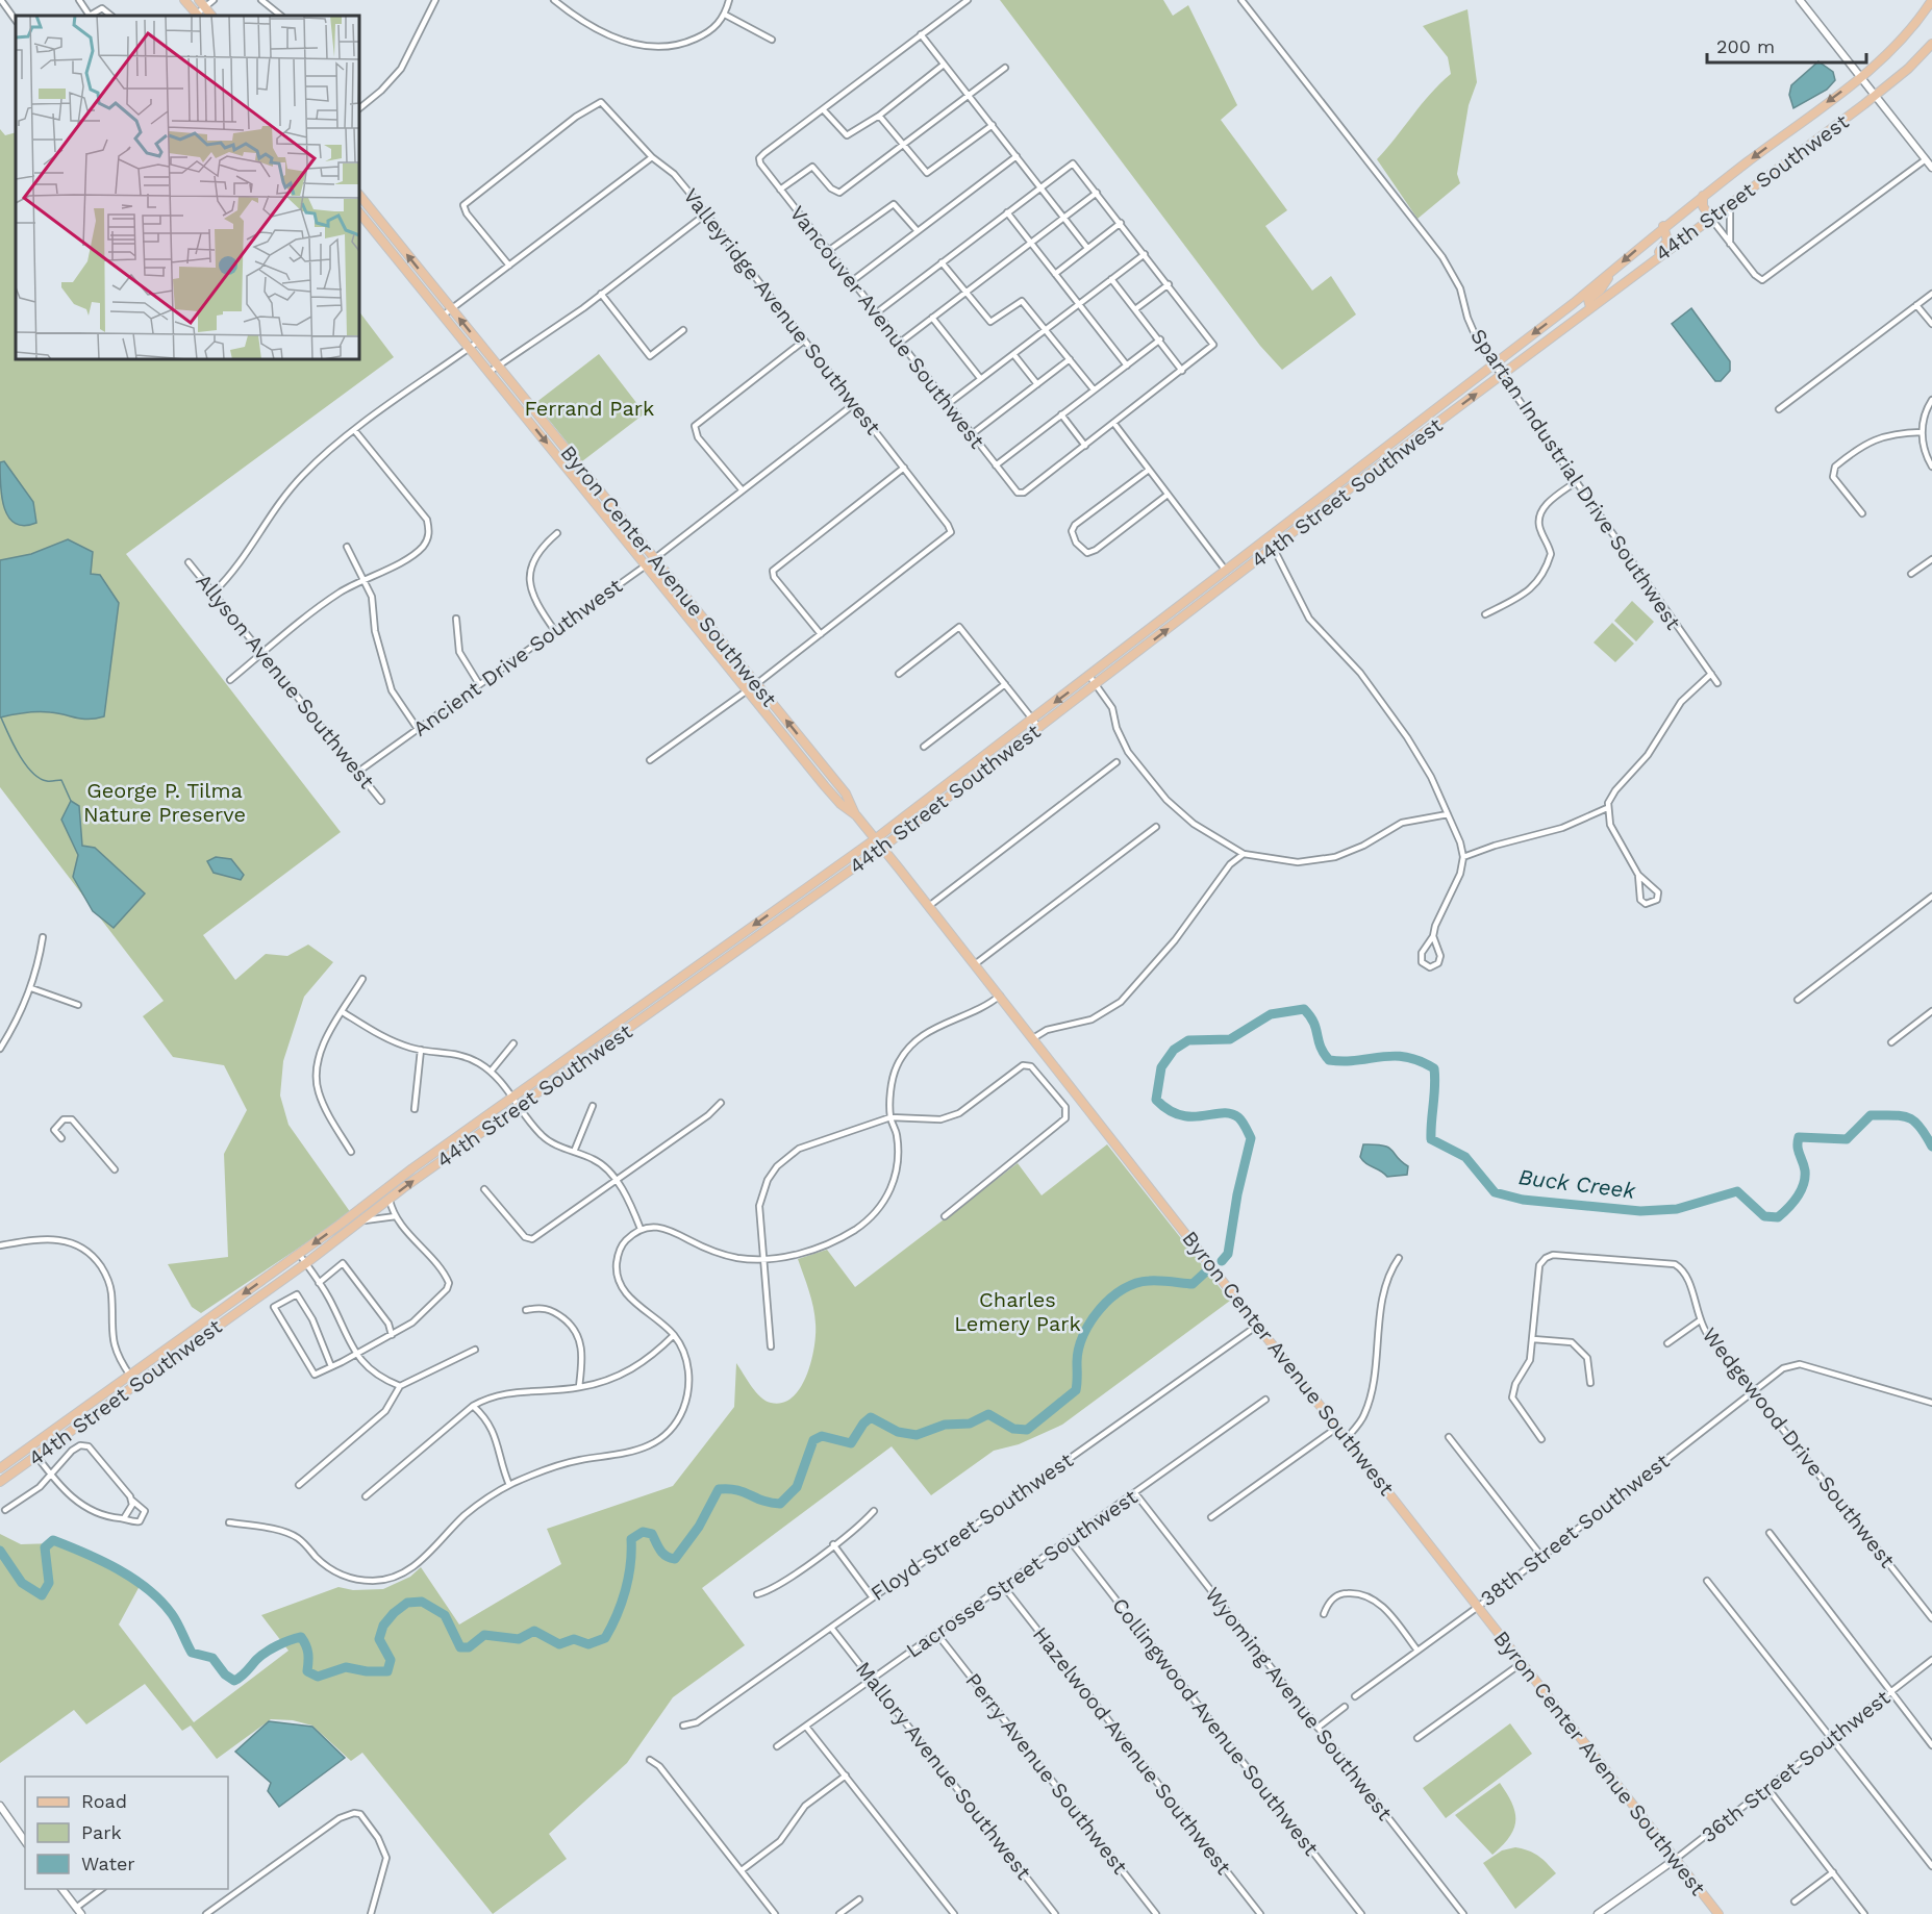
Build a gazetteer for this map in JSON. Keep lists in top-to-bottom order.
{
  "streets": {
    "main road": ["44th Street Southwest", "Byron Center Avenue Southwest"],
    "street": [
      "Valleyridge Avenue Southwest",
      "Vancouver Avenue Southwest",
      "Spartan Industrial Drive Southwest",
      "Ancient Drive Southwest",
      "Allyson Avenue Southwest",
      "Wedgewood Drive Southwest",
      "Floyd Street Southwest",
      "38th Street Southwest",
      "Lacrosse Street Southwest",
      "Wyoming Avenue Southwest",
      "Collingwood Avenue Southwest",
      "Hazelwood Avenue Southwest",
      "36th Street Southwest",
      "Mallory Avenue Southwest",
      "Perry Avenue Southwest"
    ]
  },
  "crossings": [
    ["44th Street Southwest", "Spartan Industrial Drive Southwest"],
    ["44th Street Southwest", "Byron Center Avenue Southwest"],
    ["Valleyridge Avenue Southwest", "Ancient Drive Southwest"],
    ["Byron Center Avenue Southwest", "Ancient Drive Southwest"],
    ["Byron Center Avenue Southwest", "Floyd Street Southwest"],
    ["Byron Center Avenue Southwest", "38th Street Southwest"],
    ["Byron Center Avenue Southwest", "36th Street Southwest"],
    ["Ancient Drive Southwest", "Allyson Avenue Southwest"],
    ["Wedgewood Drive Southwest", "38th Street Southwest"],
    ["Floyd Street Southwest", "Mallory Avenue Southwest"],
    ["Lacrosse Street Southwest", "Wyoming Avenue Southwest"],
    ["Lacrosse Street Southwest", "Collingwood Avenue Southwest"],
    ["Lacrosse Street Southwest", "Hazelwood Avenue Southwest"],
    ["Lacrosse Street Southwest", "Mallory Avenue Southwest"],
    ["Lacrosse Street Southwest", "Perry Avenue Southwest"]
  ],
  "water": ["Buck Creek"],
  "parks": ["Ferrand Park", "George P. Tilma Nature Preserve", "Charles Lemery Park"],
  "legend": ["Road", "Park", "Water"],
  "scale_bar": "200 m"
}
